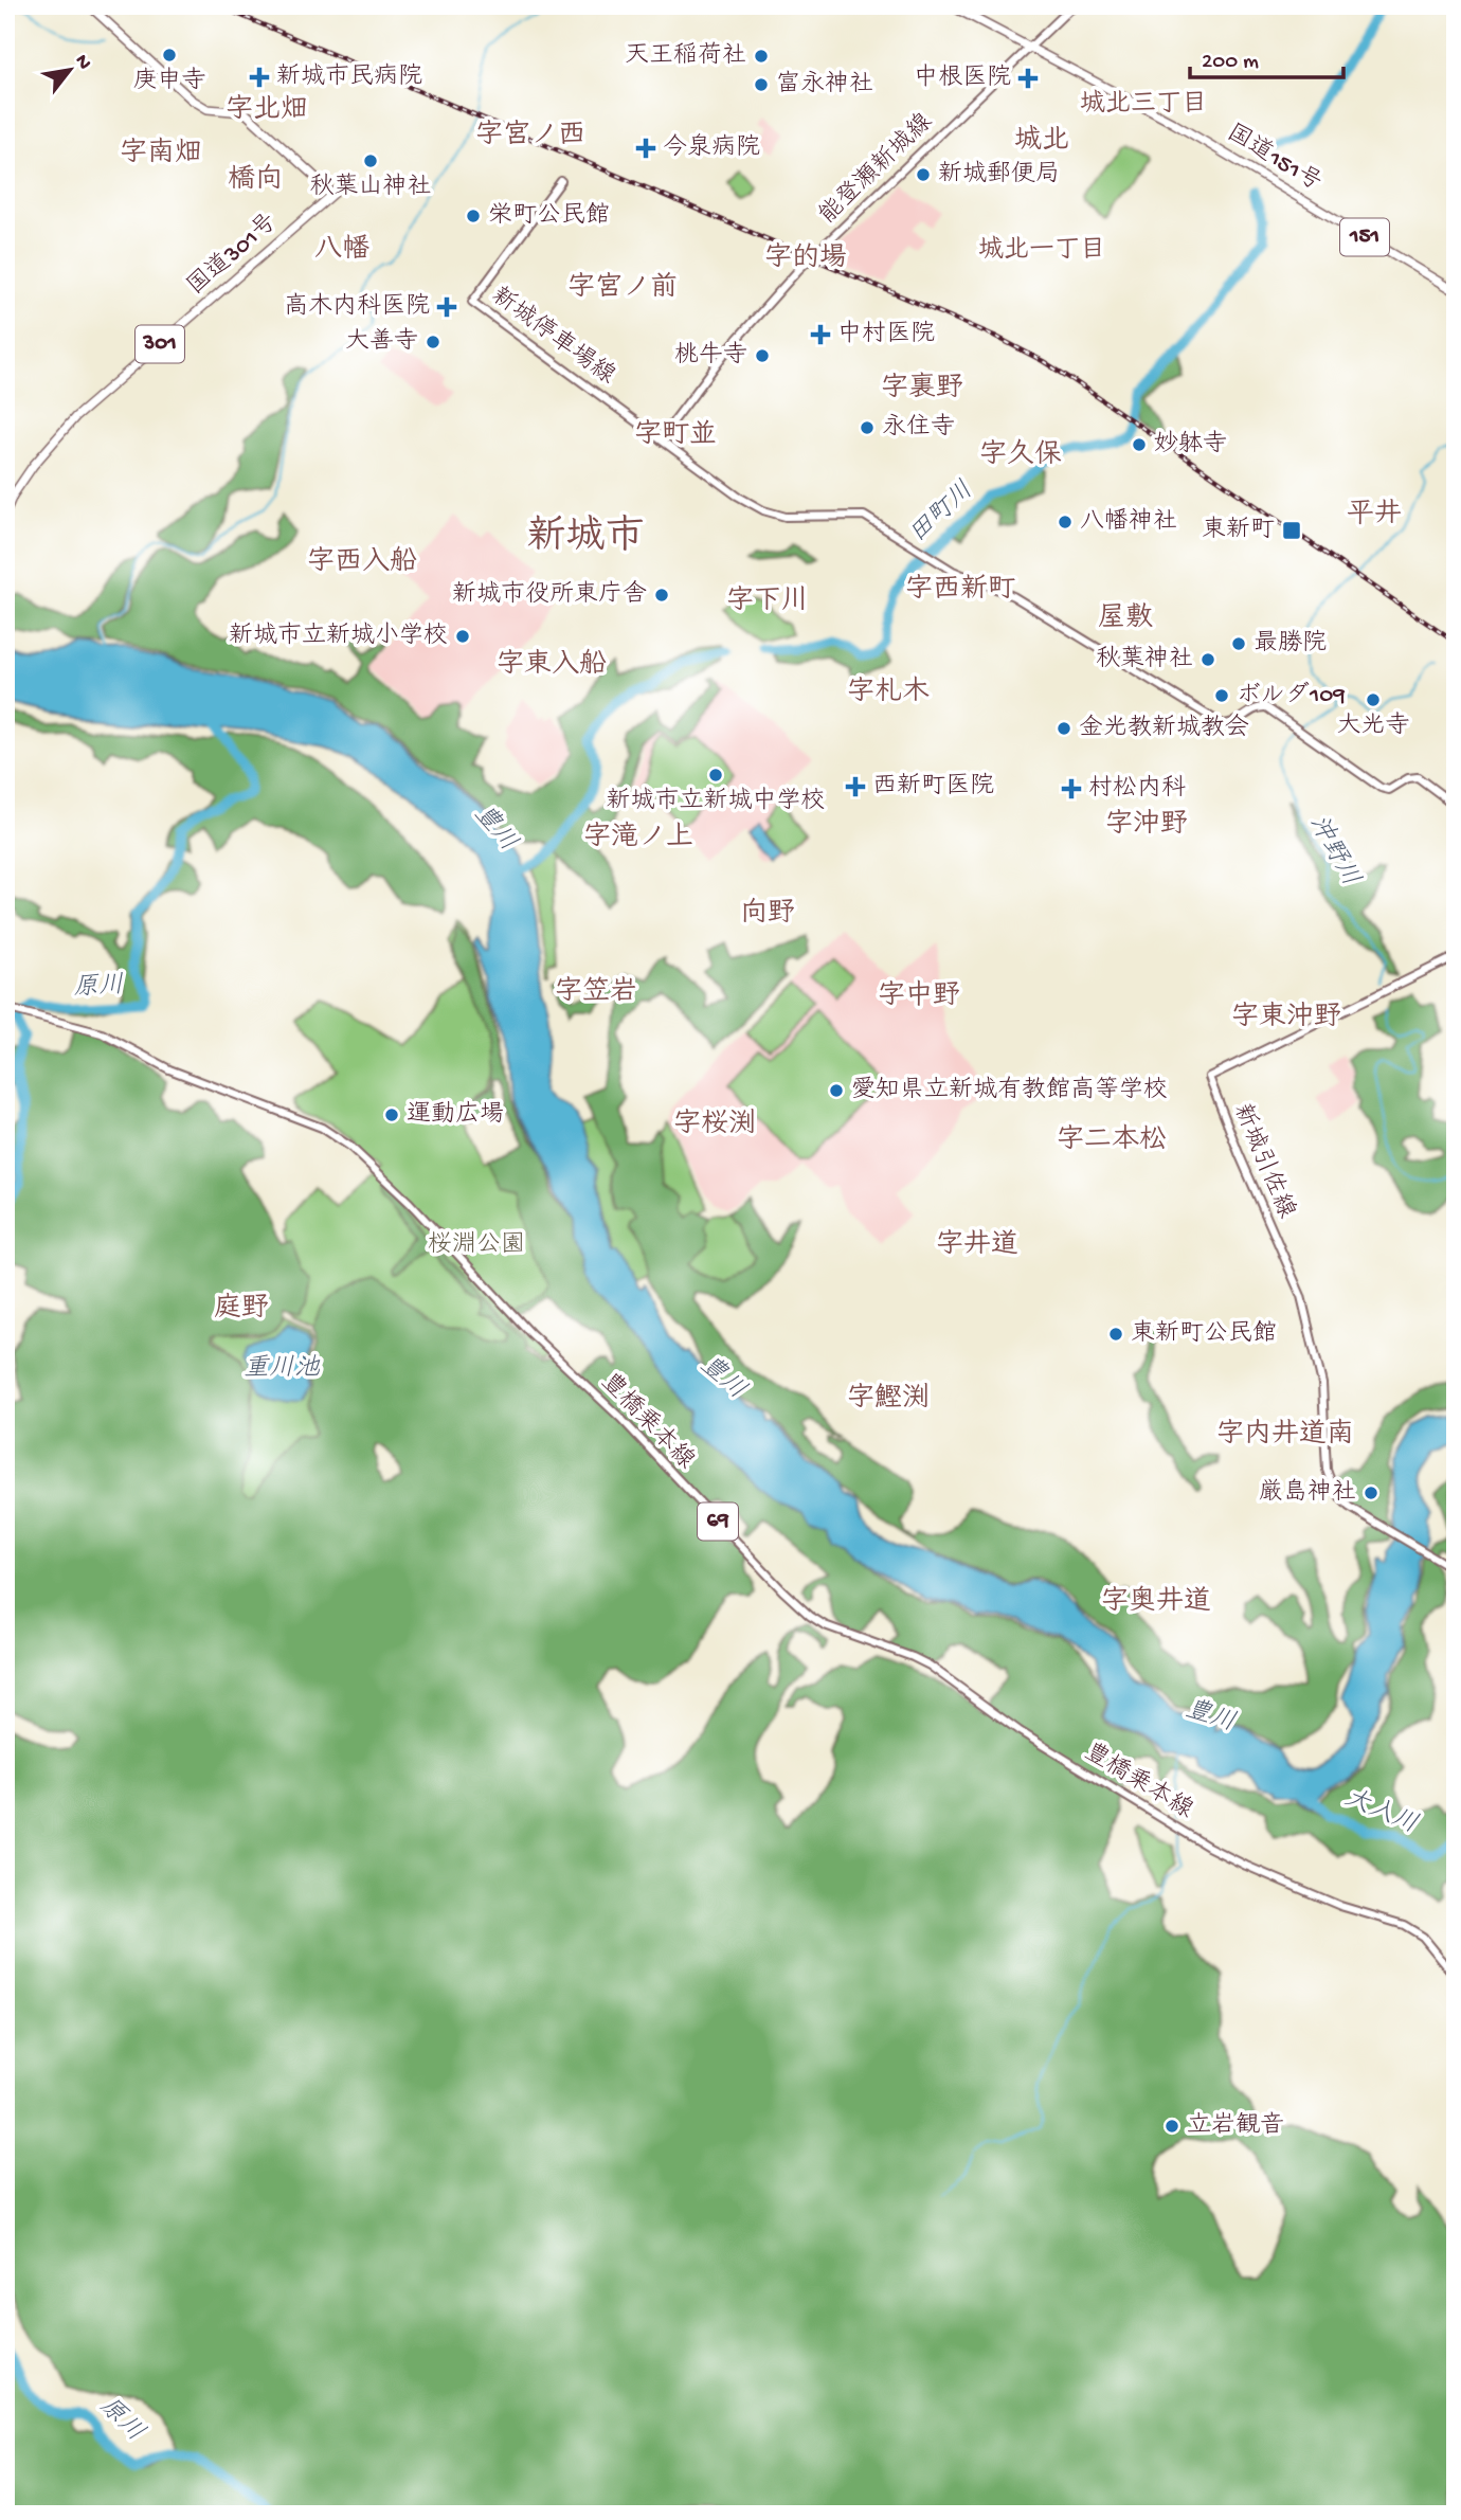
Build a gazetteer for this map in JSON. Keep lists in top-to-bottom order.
{
  "streets": {
    "highway": [
      "国道151号",
      "151",
      "国道301号",
      "301"
    ],
    "main road": [
      "能登瀬新城線",
      "新城停車場線",
      "新城引佐線",
      "豊橋乗本線",
      "69"
    ]
  },
  "crossings": [
    ["国道151号", "能登瀬新城線"],
    ["能登瀬新城線", "新城停車場線"]
  ],
  "districts": [
    "城北三丁目",
    "字北畑",
    "字宮ノ西",
    "城北",
    "字南畑",
    "橋向",
    "八幡",
    "城北一丁目",
    "字的場",
    "字宮ノ前",
    "字裏野",
    "字町並",
    "字久保",
    "平井",
    "新城市",
    "字西入船",
    "字西新町",
    "字下川",
    "屋敷",
    "字東入船",
    "字札木",
    "字沖野",
    "字滝ノ上",
    "向野",
    "字笠岩",
    "字中野",
    "字東沖野",
    "字桜渕",
    "字二本松",
    "字井道",
    "庭野",
    "字鰹渕",
    "字内井道南",
    "字奥井道"
  ],
  "water": [
    "田町川",
    "豊川",
    "沖野川",
    "原川",
    "重川池",
    "大入川"
  ],
  "parks": ["桜淵公園"],
  "places": {
    "other": [
      "庚申寺",
      "天王稲荷社",
      "富永神社",
      "秋葉山神社",
      "新城郵便局",
      "栄町公民館",
      "大善寺",
      "桃牛寺",
      "永住寺",
      "妙躰寺",
      "八幡神社",
      "新城市役所東庁舎",
      "新城市立新城小学校",
      "最勝院",
      "秋葉神社",
      "ボルダ109",
      "大光寺",
      "金光教新城教会",
      "新城市立新城中学校",
      "愛知県立新城有教館高等学校",
      "運動広場",
      "東新町公民館",
      "厳島神社",
      "立岩観音"
    ],
    "health": [
      "新城市民病院",
      "中根医院",
      "今泉病院",
      "高木内科医院",
      "中村医院",
      "西新町医院",
      "村松内科"
    ],
    "transit": ["東新町"]
  },
  "scale_bar": "200 m",
  "north": "top right"
}
